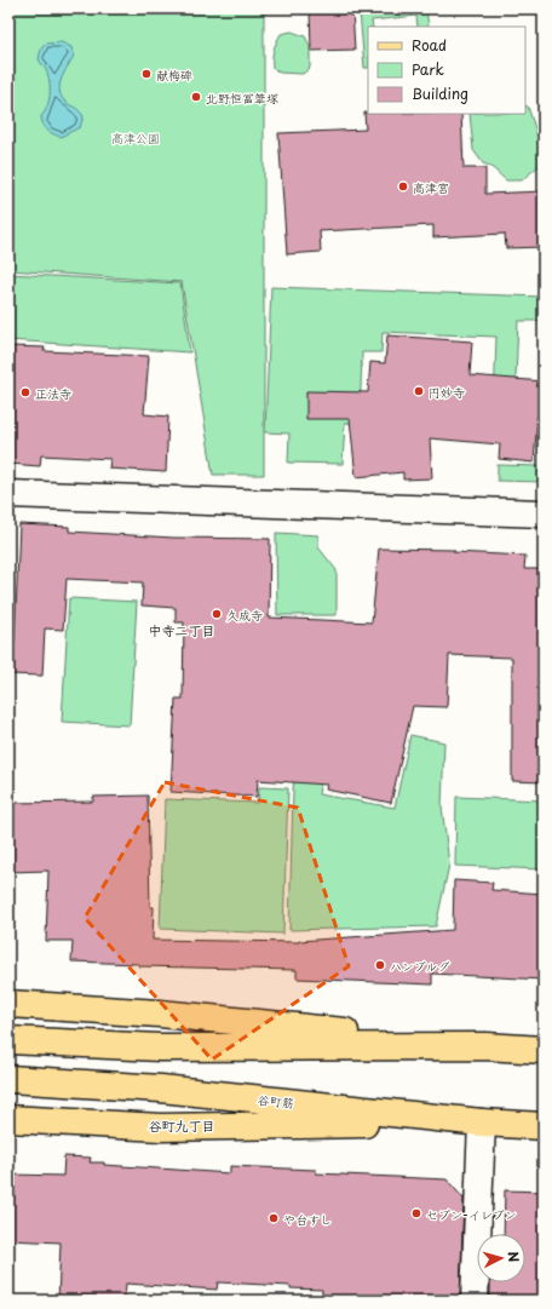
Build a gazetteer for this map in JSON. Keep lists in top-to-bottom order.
{
  "streets": {
    "main road": ["谷町筋"]
  },
  "districts": ["中寺二丁目", "谷町九丁目"],
  "parks": ["高津公園"],
  "places": [
    "献梅碑",
    "北野恒冨筆塚",
    "高津宮",
    "円妙寺",
    "正法寺",
    "久成寺",
    "ハンブルグ",
    "セブン-イレブン",
    "や台すし"
  ],
  "legend": ["Road", "Park", "Building"],
  "north": "right"
}
